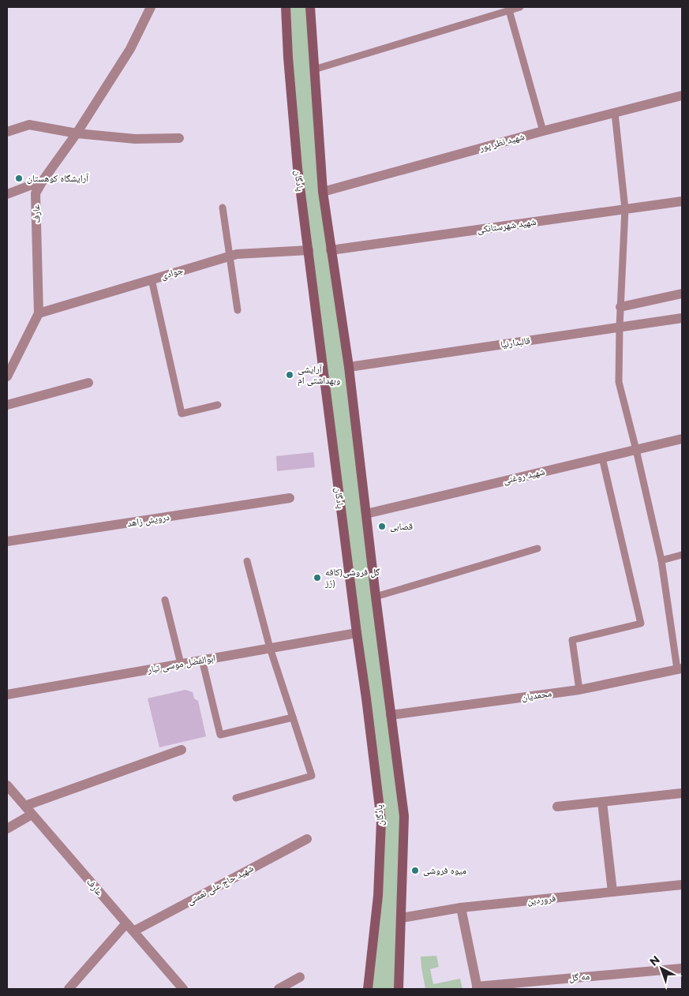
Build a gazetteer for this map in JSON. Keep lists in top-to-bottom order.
{
  "streets": {
    "main road": ["پادگان"],
    "street": [
      "شهید نظر پور",
      "عارف",
      "شهید شهرستانکی",
      "جوادی",
      "قالبدارنیا",
      "شهید روغنی",
      "درویش زاهد",
      "ابوالفضل موسی تبار",
      "محمدیان",
      "شهید حاج علی نعمتی",
      "فروردین",
      "مه گل"
    ]
  },
  "crossings": [
    ["پادگان", "جوادی"],
    ["پادگان", "ابوالفضل موسی تبار"],
    ["عارف", "جوادی"],
    ["عارف", "شهید حاج علی نعمتی"]
  ],
  "places": [
    "آرایشگاه کوهستان",
    "آرایشی وبهداشتی ام",
    "قصابی",
    "گل فروشی(کافه رُز)",
    "میوه فروشی"
  ],
  "north": "top left"
}
